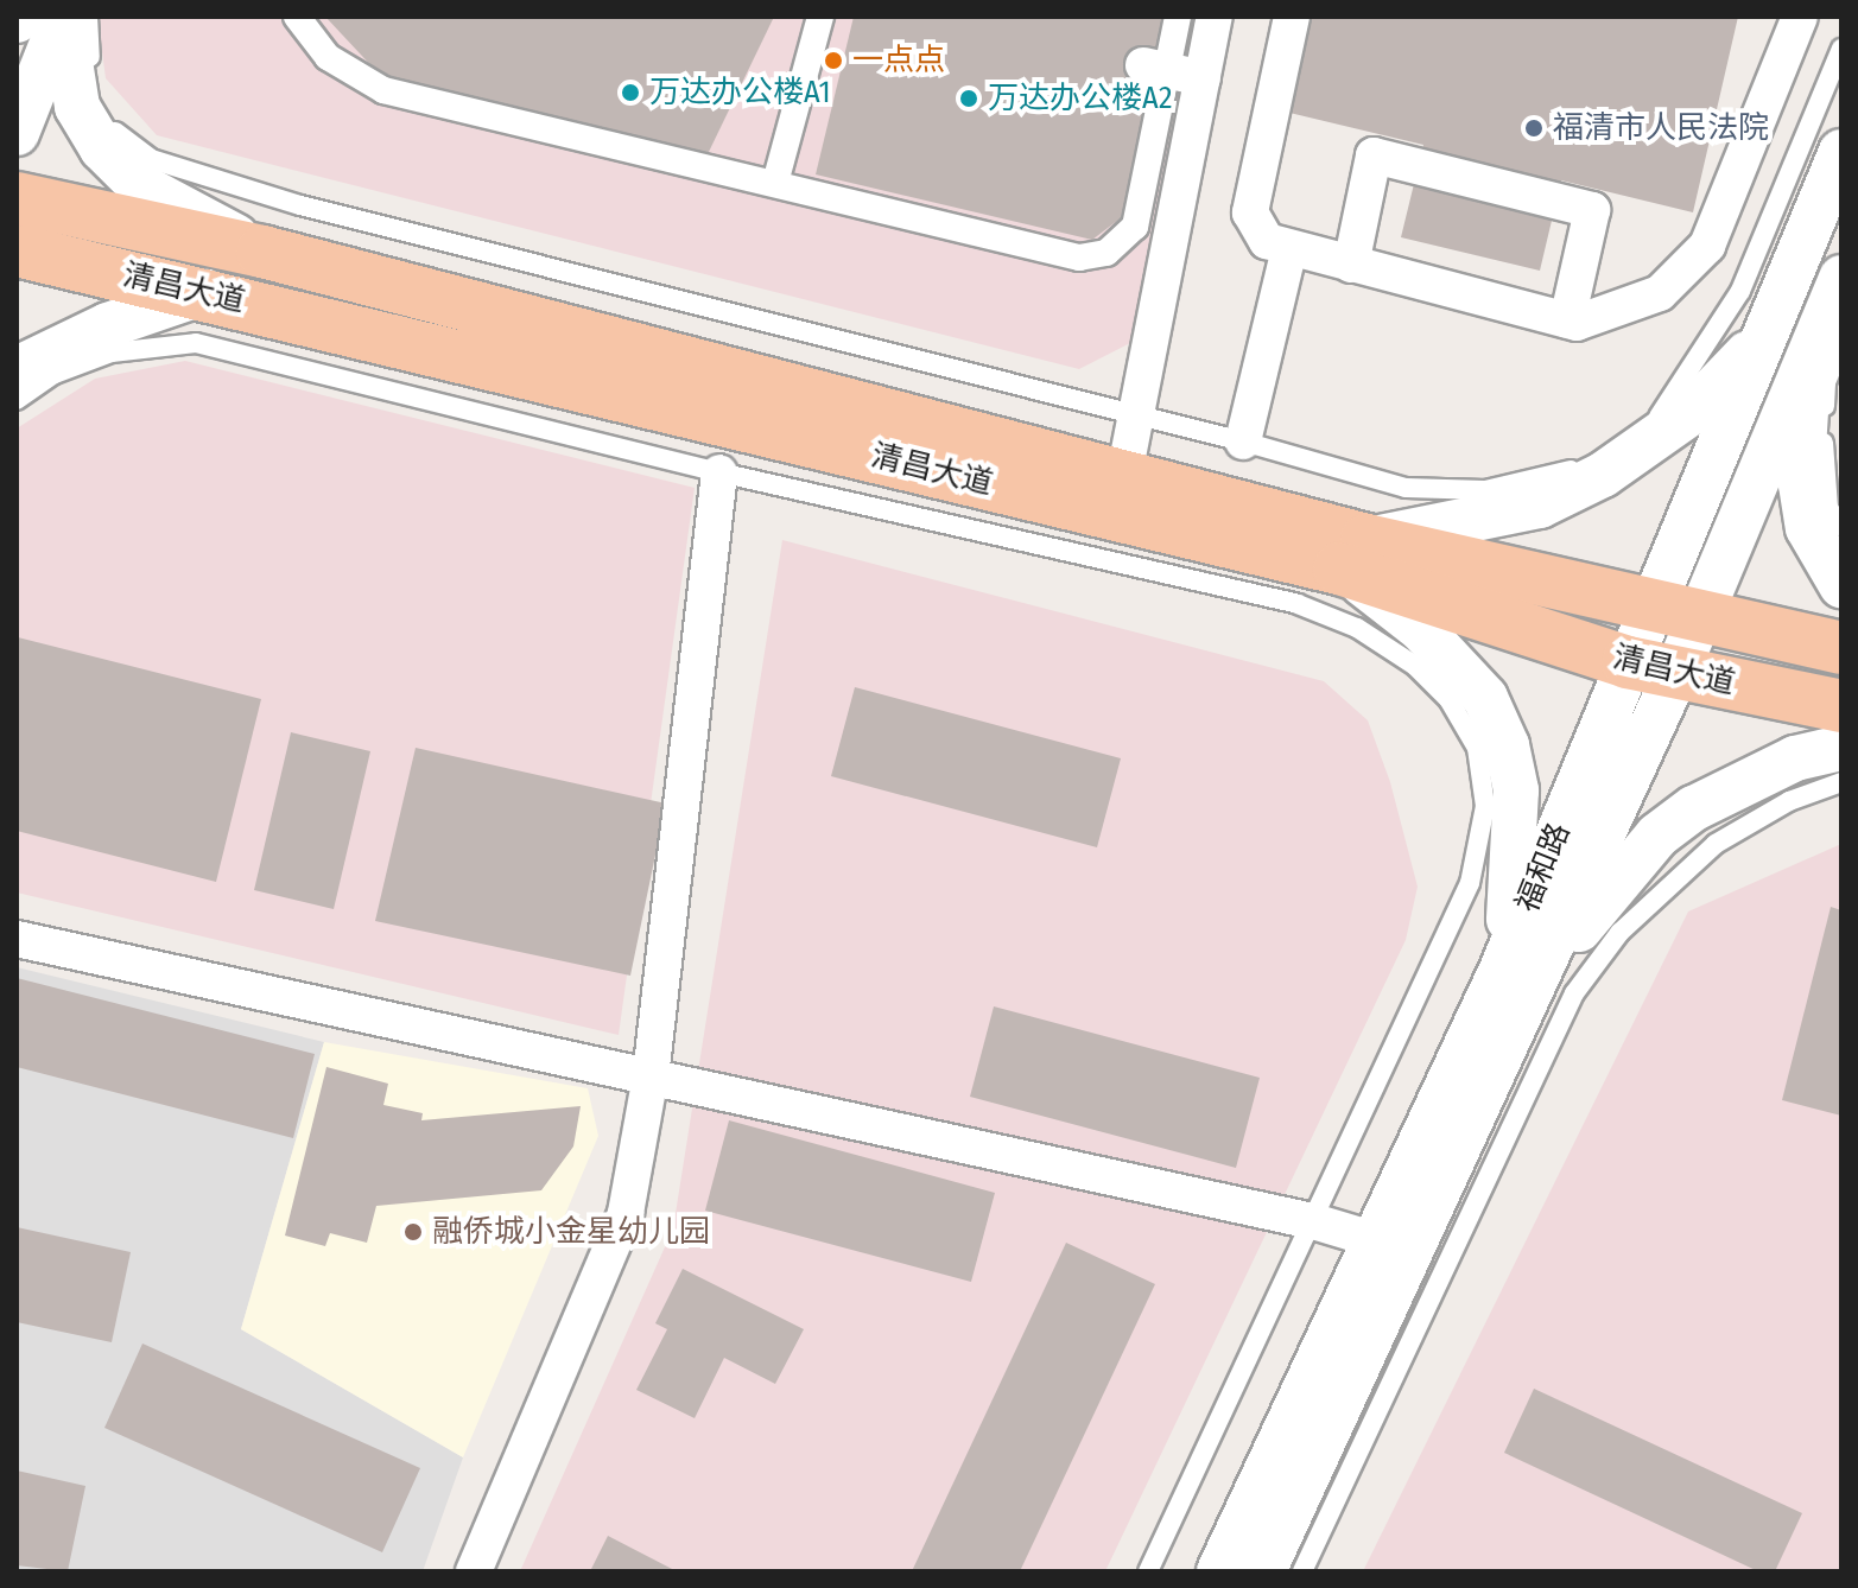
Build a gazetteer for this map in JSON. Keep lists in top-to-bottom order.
{
  "streets": {
    "main road": ["清昌大道"],
    "street": ["福和路"]
  },
  "crossings": [
    ["清昌大道", "福和路"]
  ],
  "places": [
    "一点点",
    "万达办公楼A1",
    "万达办公楼A2",
    "福清市人民法院",
    "融侨城小金星幼儿园"
  ]
}
